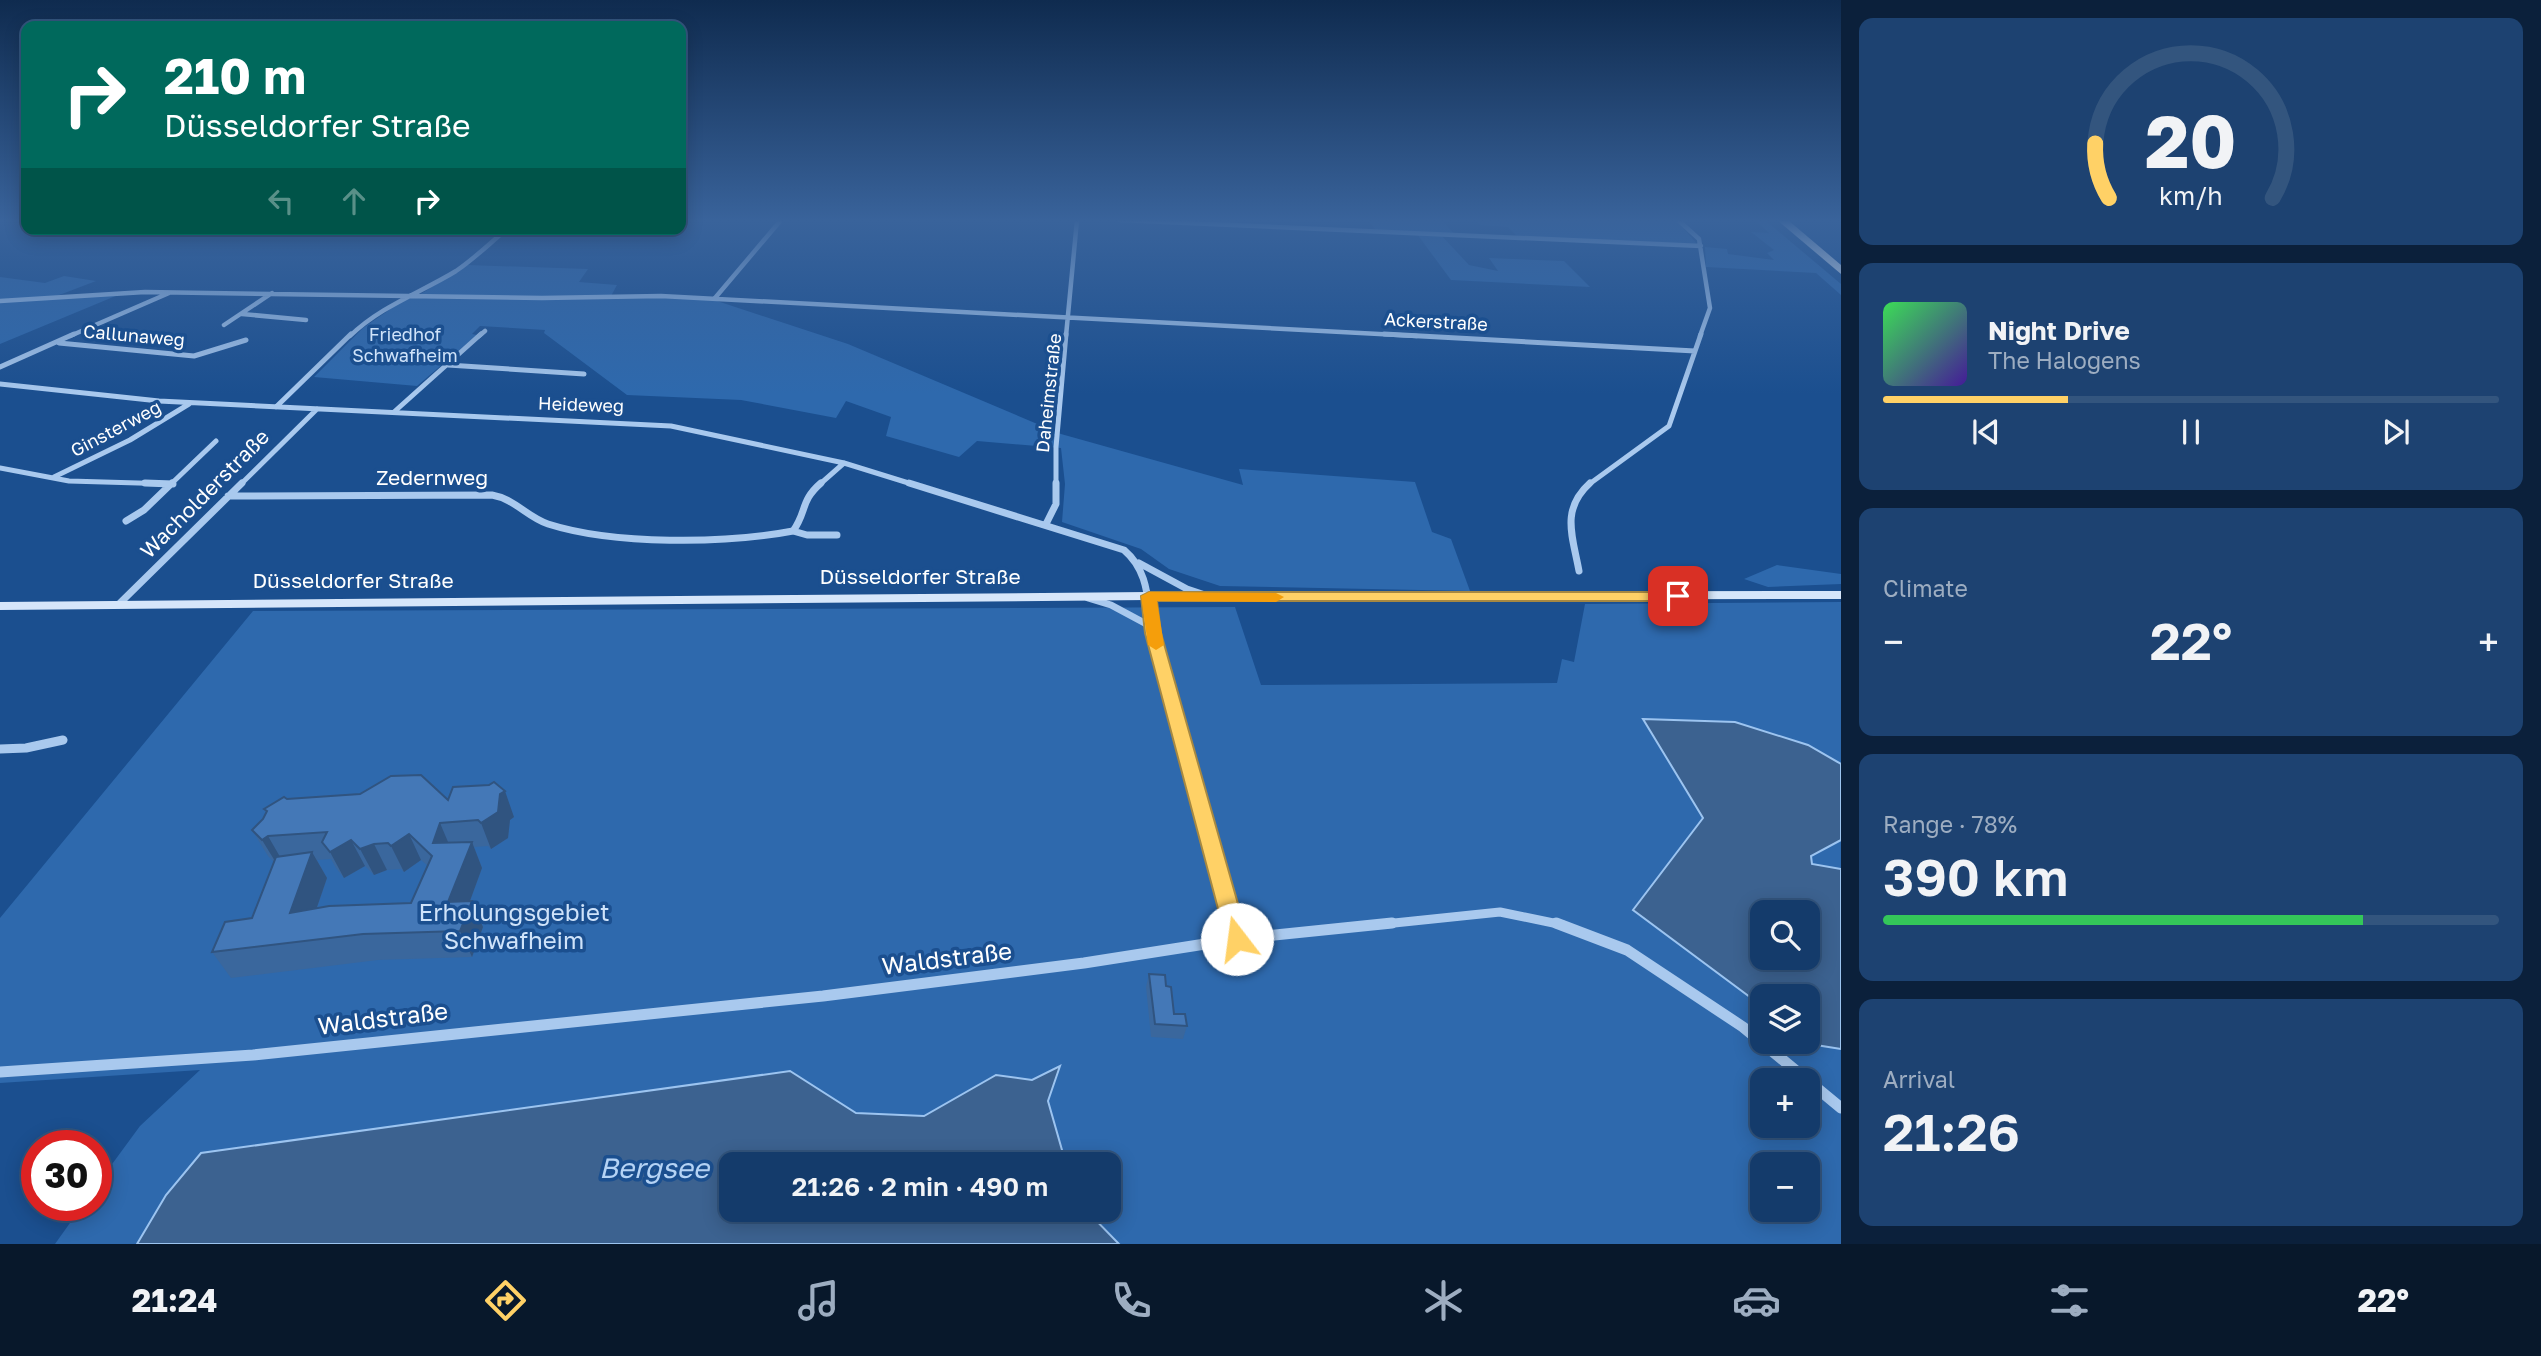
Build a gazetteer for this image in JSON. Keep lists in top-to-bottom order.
{
  "streets": {
    "main road": ["Düsseldorfer Straße"],
    "street": [
      "Ackerstraße",
      "Callunaweg",
      "Daheimstraße",
      "Heideweg",
      "Ginsterweg",
      "Zedernweg",
      "Wacholderstraße",
      "Waldstraße"
    ]
  },
  "crossings": [
    ["Ackerstraße", "Daheimstraße"],
    ["Daheimstraße", "Heideweg"],
    ["Heideweg", "Ginsterweg"],
    ["Heideweg", "Wacholderstraße"],
    ["Heideweg", "Düsseldorfer Straße"],
    ["Zedernweg", "Wacholderstraße"],
    ["Wacholderstraße", "Düsseldorfer Straße"]
  ],
  "water": ["Bergsee"],
  "parks": ["Friedhof Schwafheim", "Erholungsgebiet Schwafheim"],
  "page": {
    "turn": ["210 m", "Düsseldorfer Straße"],
    "song": ["Night Drive", "The Halogens"],
    "tile": [
      "Climate",
      ["Range · 78%", "390 km"],
      ["Arrival", "21:26"]
    ],
    "heat": ["−", "22°", "+"],
    "map_buttons": ["+", "−"],
    "limit": "30",
    "trip": "21:26 · 2 min · 490 m",
    "tabs": ["21:24", "22°"],
    "gauge": ["20", "km/h"]
  }
}
